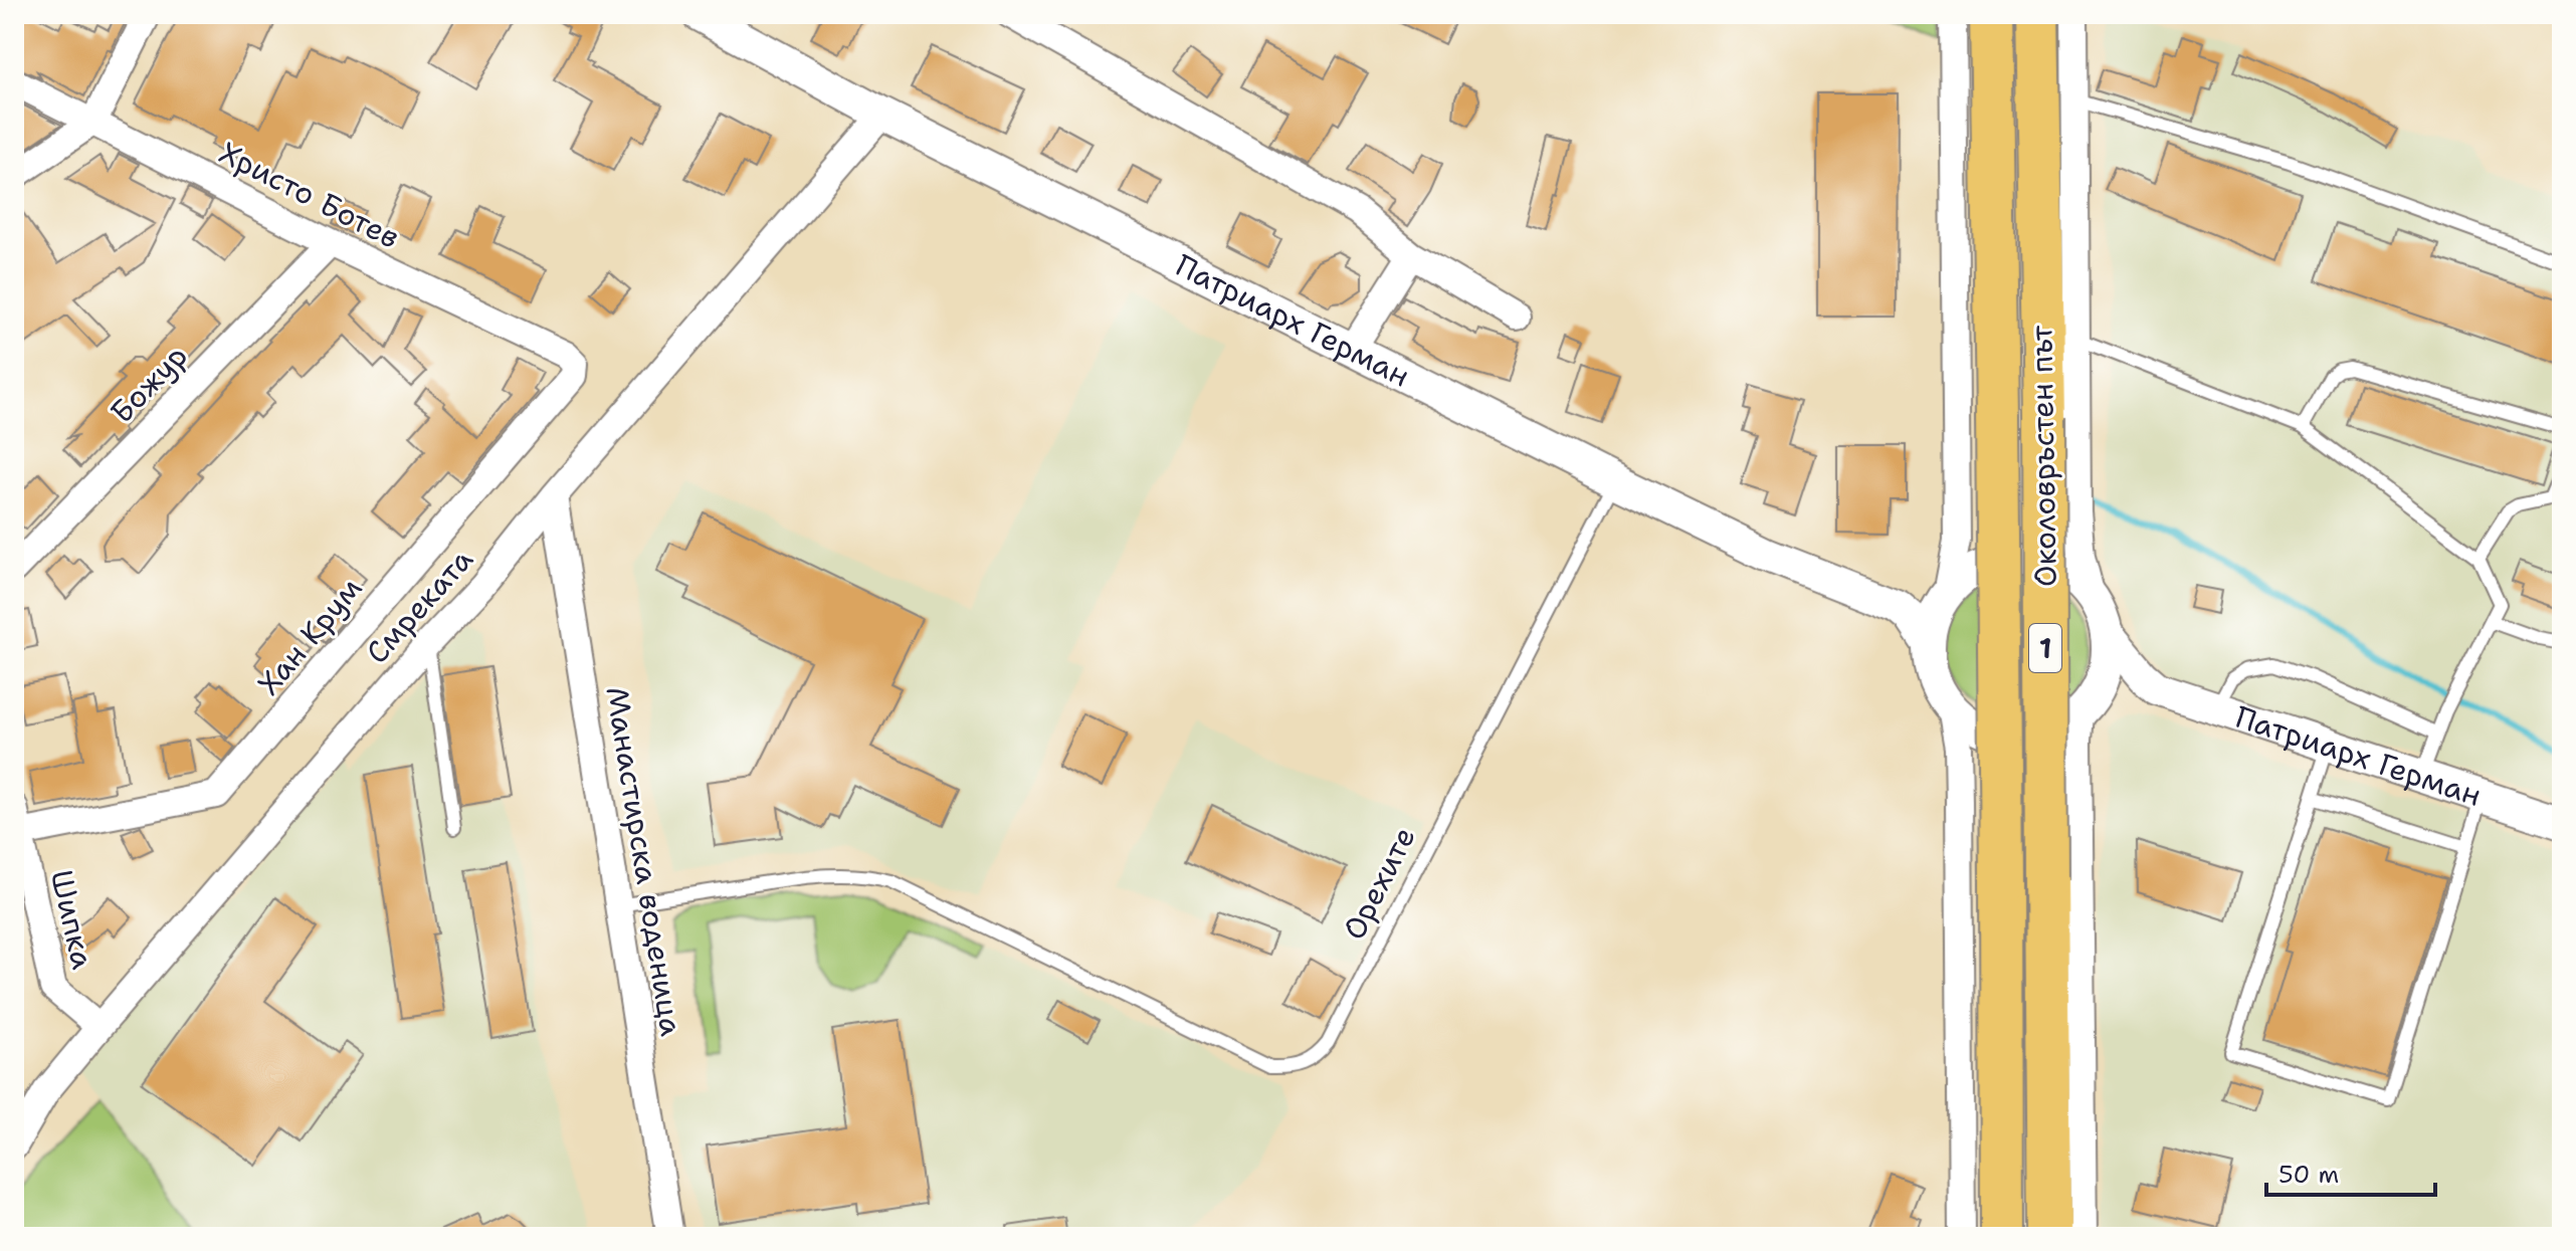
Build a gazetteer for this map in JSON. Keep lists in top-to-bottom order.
{
  "streets": {
    "highway": ["Околовръстен път", "1"],
    "street": [
      "Христо Ботев",
      "Патриарх Герман",
      "Божур",
      "Смреката",
      "Хан Крум",
      "Манастирска воденица",
      "Шипка"
    ],
    "lane": ["Орехите"]
  },
  "crossings": [
    ["Христо Ботев", "Божур"],
    ["Христо Ботев", "Хан Крум"],
    ["Патриарх Герман", "Смреката"],
    ["Патриарх Герман", "Орехите"],
    ["Смреката", "Манастирска воденица"],
    ["Смреката", "Шипка"],
    ["Хан Крум", "Шипка"],
    ["Манастирска воденица", "Орехите"]
  ],
  "scale_bar": "50 m"
}
